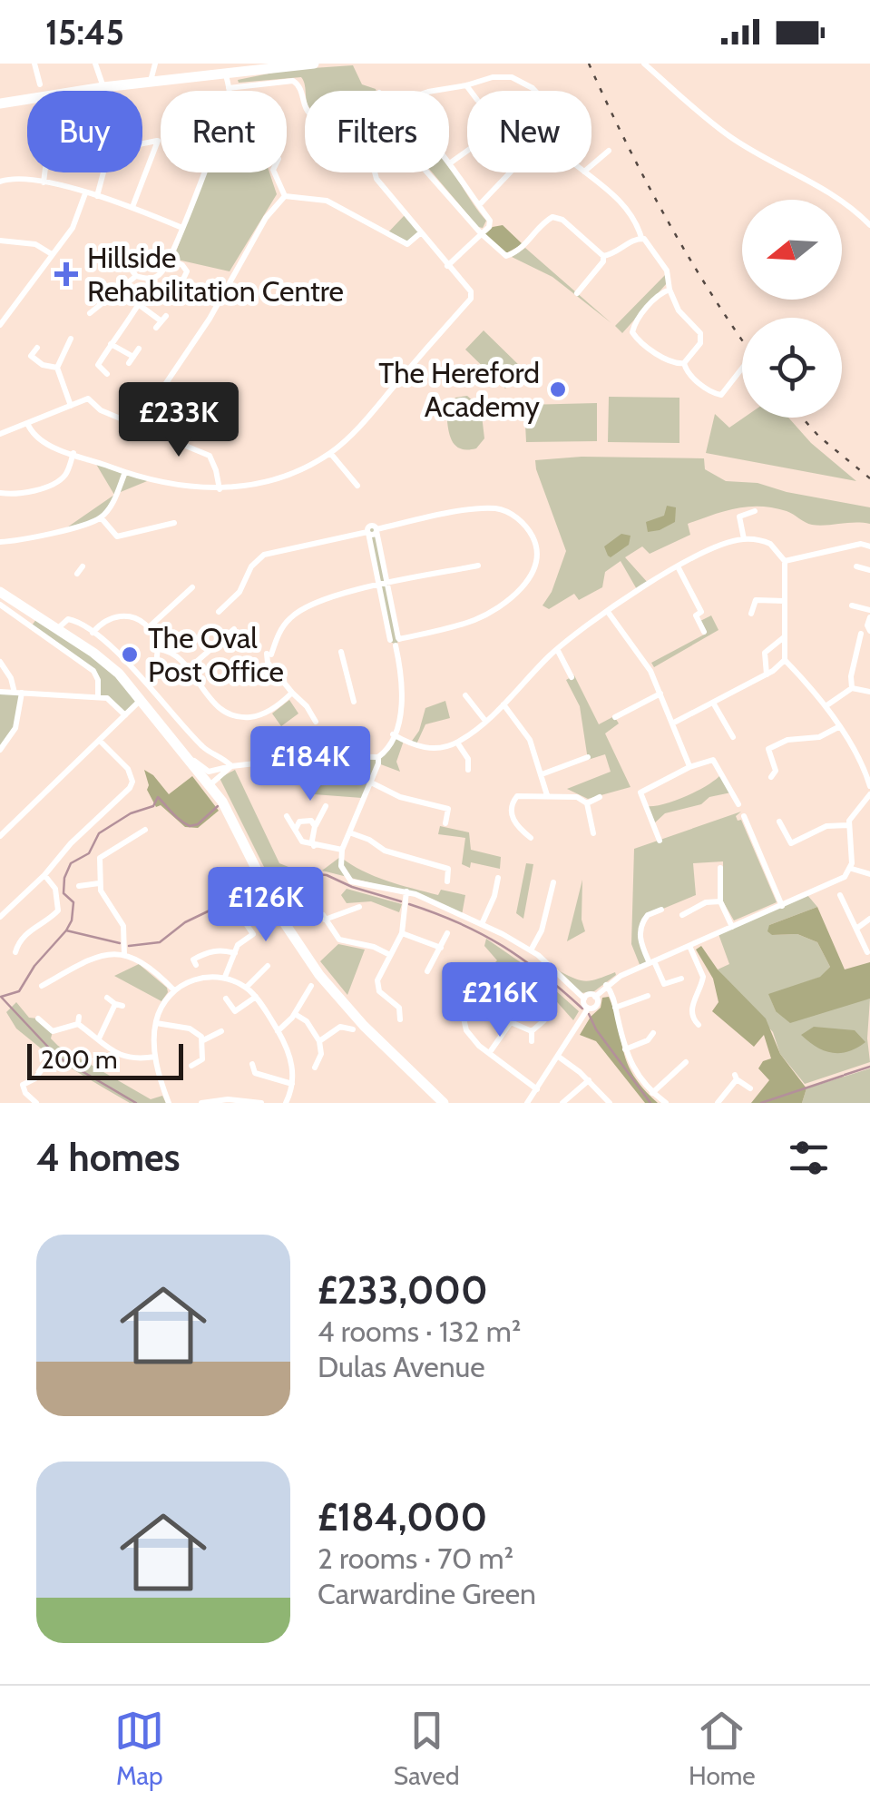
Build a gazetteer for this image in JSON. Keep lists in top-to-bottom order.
{
  "places": {
    "health": ["Hillside Rehabilitation Centre"],
    "other": ["The Hereford Academy", "The Oval Post Office"]
  },
  "scale_bar": "200 m",
  "north": "left",
  "page": {
    "status": "15:45",
    "chip": [
      "Buy",
      "Rent",
      "Filters",
      "New"
    ],
    "price": [
      "£233K",
      "£184K",
      "£126K",
      "£216K"
    ],
    "scale": "200 m",
    "heading": "4 homes",
    "list": [
      {
        "name": "£233,000",
        "note": "4 rooms · 132 m² · Dulas Avenue"
      },
      {
        "name": "£184,000",
        "note": "2 rooms · 70 m² · Carwardine Green"
      }
    ],
    "tabs": ["Map", "Saved", "Home"]
  }
}
